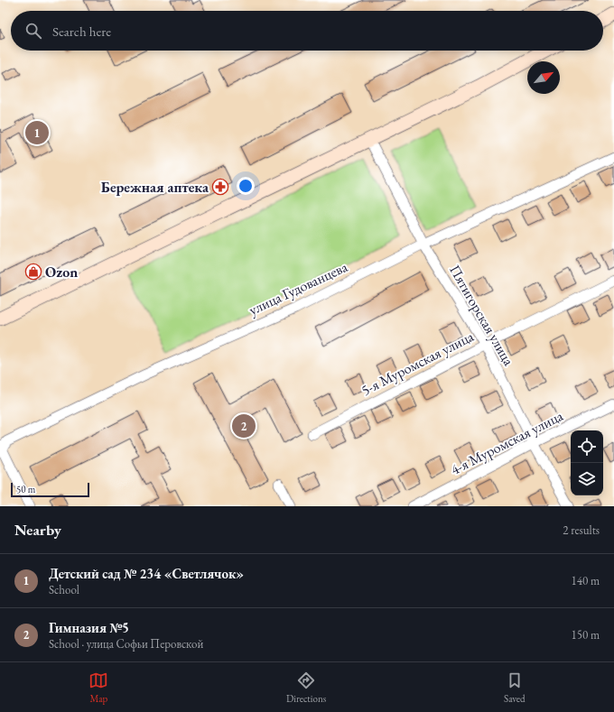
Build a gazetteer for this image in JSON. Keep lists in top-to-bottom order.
{
  "streets": {
    "street": [
      "улица Гудованцева",
      "Пятигорская улица",
      "5-я Муромская улица",
      "4-я Муромская улица"
    ]
  },
  "crossings": [
    ["улица Гудованцева", "Пятигорская улица"],
    ["Пятигорская улица", "5-я Муромская улица"],
    ["Пятигорская улица", "4-я Муромская улица"]
  ],
  "places": {
    "pharmacy": ["Бережная аптека"],
    "shop": ["Ozon"]
  },
  "scale_bar": "50 m",
  "north": "top right",
  "page": {
    "search": "Search here",
    "pins": ["1", "2"],
    "scale": "50 m",
    "heading": ["Nearby", "2 results"],
    "list": [
      {
        "mark": "1",
        "name": "Детский сад № 234 «Светлячок»",
        "note": "School",
        "value": "140 m"
      },
      {
        "mark": "2",
        "name": "Гимназия №5",
        "note": "School · улица Софьи Перовской",
        "value": "150 m"
      }
    ],
    "nav": ["Map", "Directions", "Saved"]
  }
}
